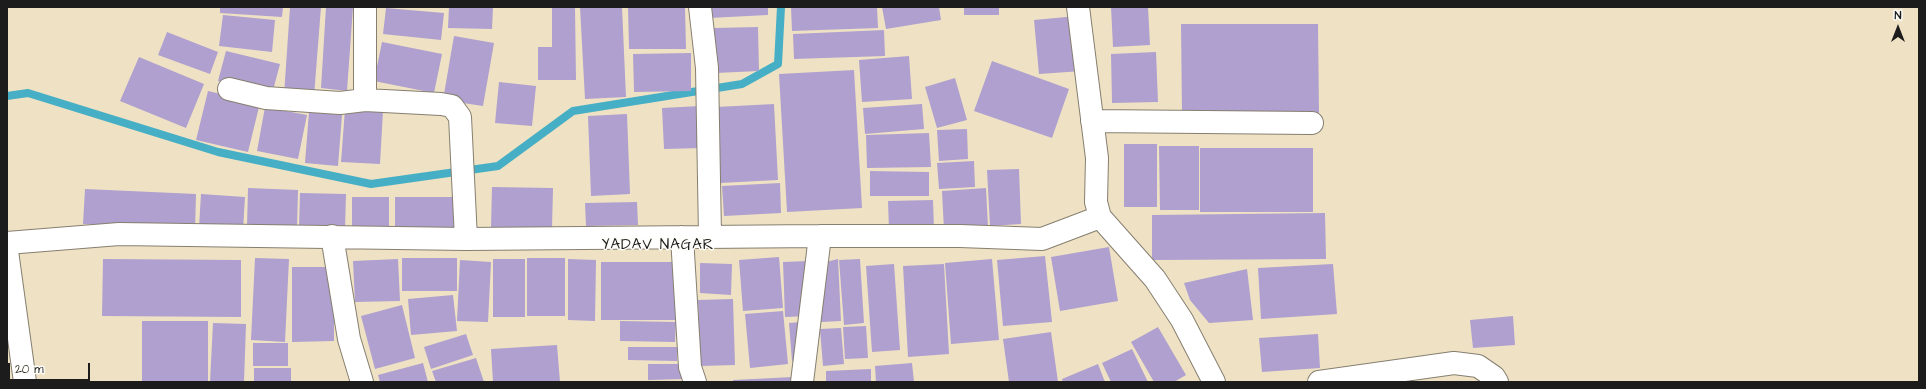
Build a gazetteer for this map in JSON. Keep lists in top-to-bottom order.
{
  "districts": ["YADAV NAGAR"],
  "scale_bar": "20 m",
  "north": "top"
}
